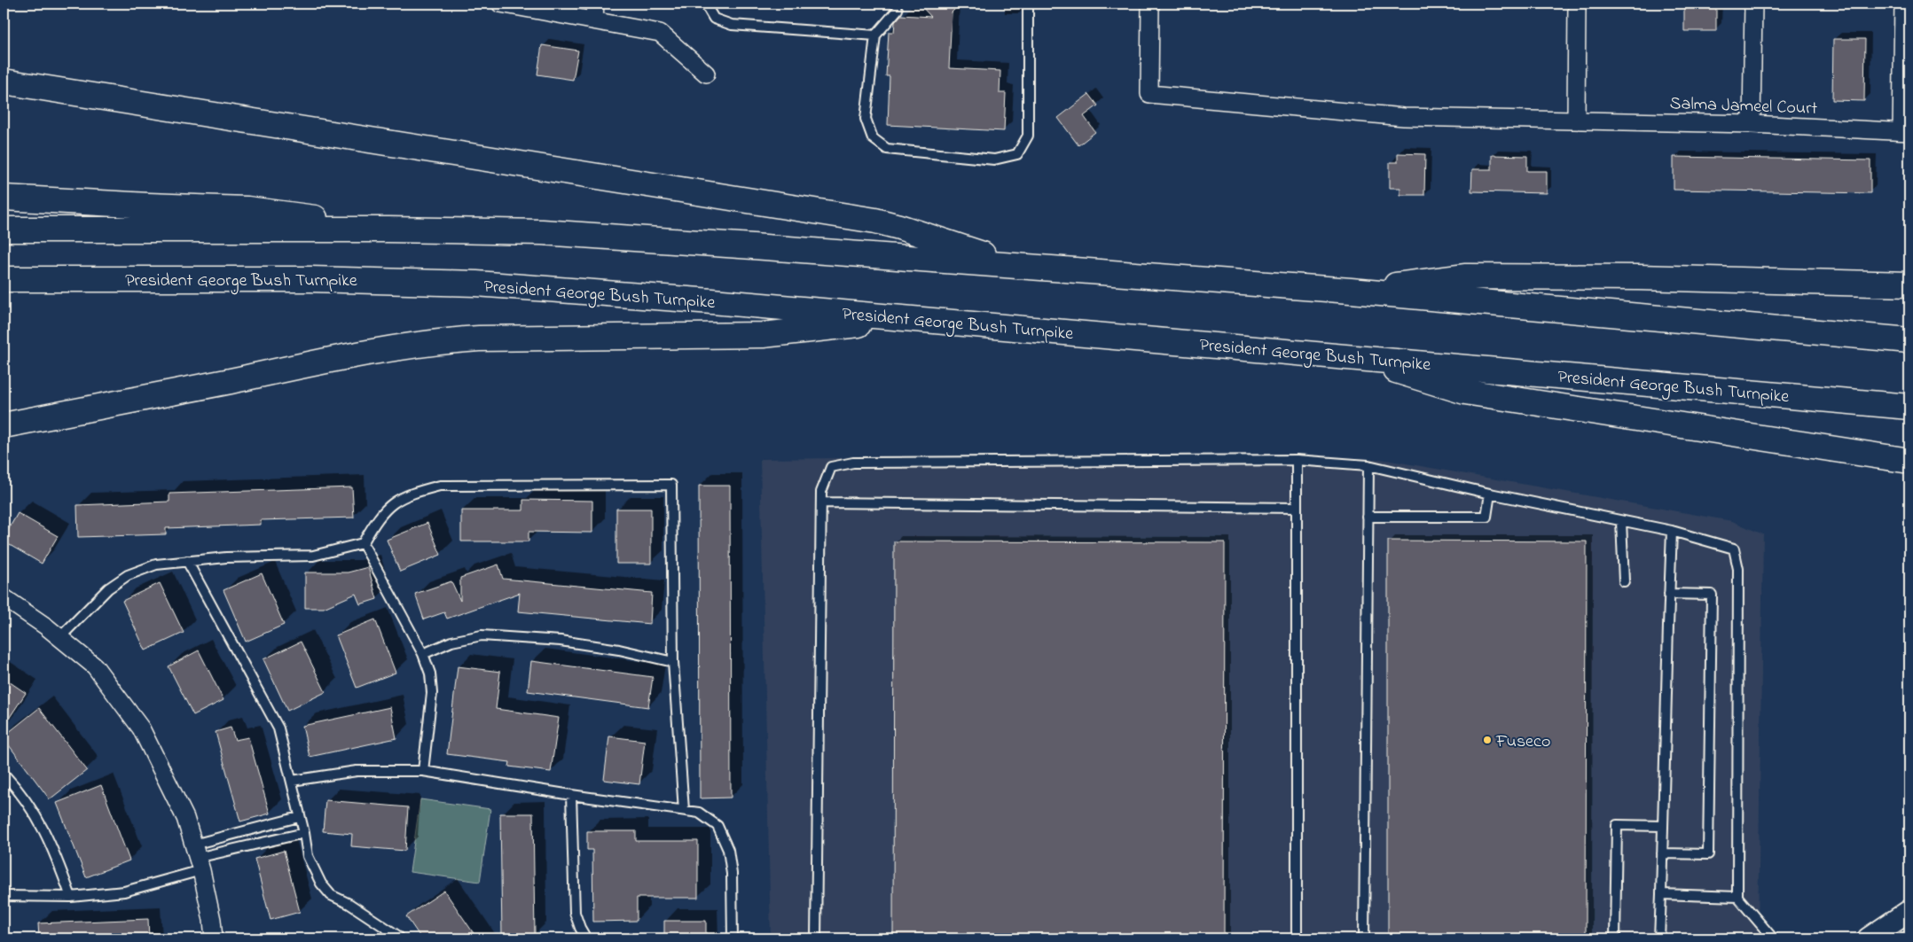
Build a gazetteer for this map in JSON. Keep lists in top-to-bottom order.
{
  "streets": {
    "highway": ["President George Bush Turnpike"],
    "street": ["Salma Jameel Court"]
  },
  "places": ["Fuseco"]
}
